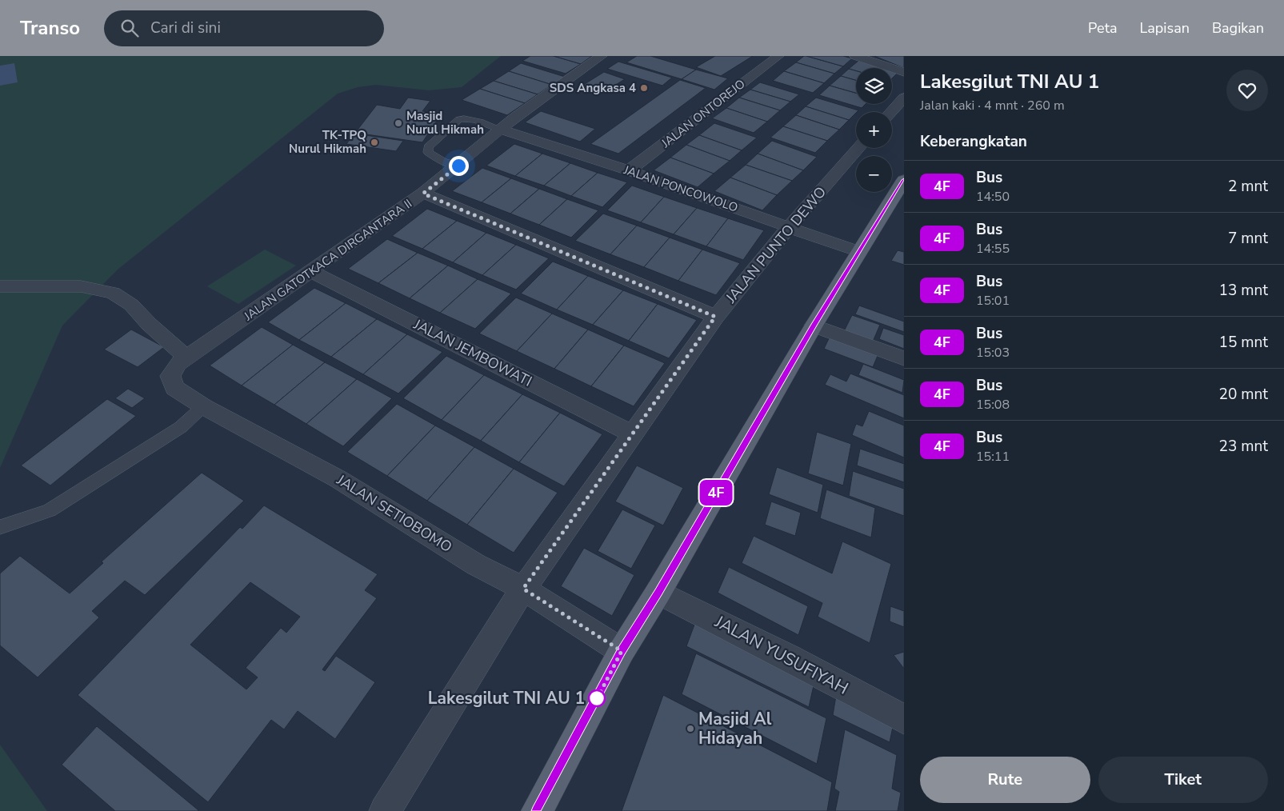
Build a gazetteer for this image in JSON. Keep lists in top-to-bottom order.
{
  "streets": {
    "street": [
      "JALAN ONTOREJO",
      "JALAN PONCOWOLO",
      "JALAN PUNTO DEWO",
      "JALAN GATOTKACA DIRGANTARA II",
      "JALAN JEMBOWATI",
      "JALAN SETIOBOMO",
      "JALAN YUSUFIYAH"
    ]
  },
  "crossings": [
    ["JALAN ONTOREJO", "JALAN PONCOWOLO"],
    ["JALAN PONCOWOLO", "JALAN PUNTO DEWO"],
    ["JALAN PONCOWOLO", "JALAN GATOTKACA DIRGANTARA II"],
    ["JALAN PUNTO DEWO", "JALAN JEMBOWATI"],
    ["JALAN PUNTO DEWO", "JALAN SETIOBOMO"],
    ["JALAN GATOTKACA DIRGANTARA II", "JALAN JEMBOWATI"],
    ["JALAN GATOTKACA DIRGANTARA II", "JALAN SETIOBOMO"]
  ],
  "places": [
    "SDS Angkasa 4",
    "Masjid Nurul Hikmah",
    "TK-TPQ Nurul Hikmah",
    "Lakesgilut TNI AU 1",
    "Masjid Al Hidayah"
  ],
  "lines": ["bus line 4F"],
  "page": {
    "header": "Transo",
    "search": "Cari di sini",
    "nav": ["Peta", "Lapisan", "Bagikan"],
    "on_map": "4F",
    "heading": [
      ["Lakesgilut TNI AU 1", "Jalan kaki · 4 mnt · 260 m"],
      "Keberangkatan"
    ],
    "map_buttons": ["+", "−"],
    "list": [
      {
        "mark": "4F",
        "name": "Bus",
        "note": "14:50",
        "value": "2 mnt"
      },
      {
        "mark": "4F",
        "name": "Bus",
        "note": "14:55",
        "value": "7 mnt"
      },
      {
        "mark": "4F",
        "name": "Bus",
        "note": "15:01",
        "value": "13 mnt"
      },
      {
        "mark": "4F",
        "name": "Bus",
        "note": "15:03",
        "value": "15 mnt"
      },
      {
        "mark": "4F",
        "name": "Bus",
        "note": "15:08",
        "value": "20 mnt"
      },
      {
        "mark": "4F",
        "name": "Bus",
        "note": "15:11",
        "value": "23 mnt"
      }
    ],
    "buttons": ["Rute", "Tiket"]
  }
}
